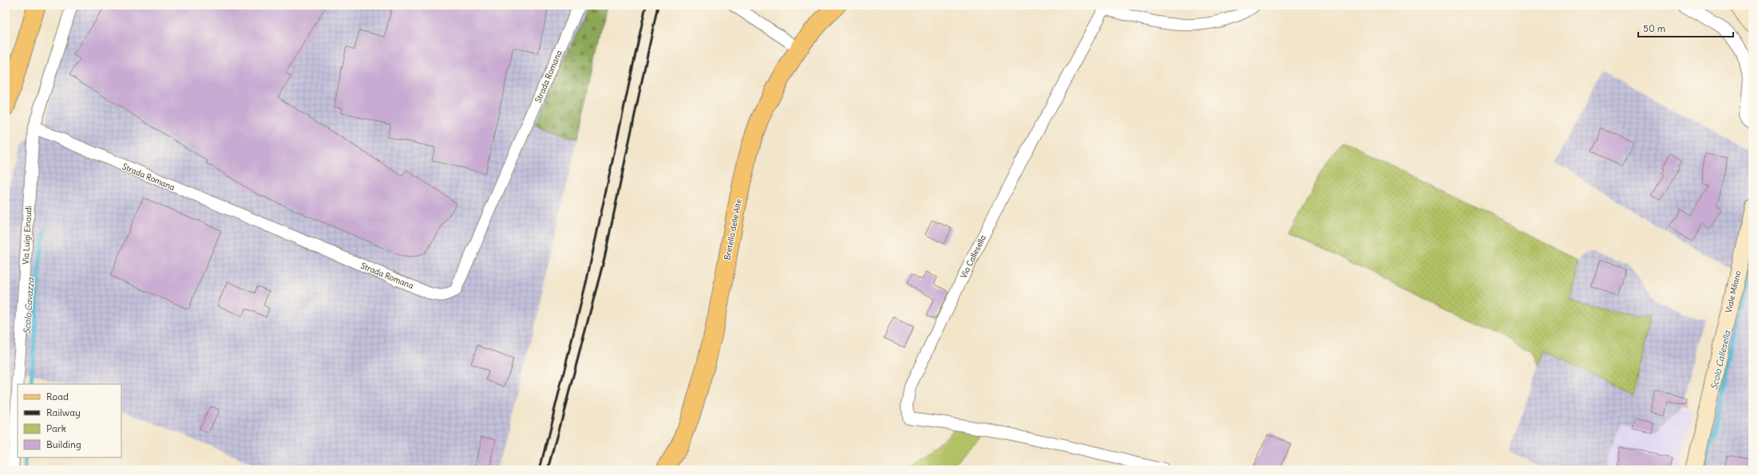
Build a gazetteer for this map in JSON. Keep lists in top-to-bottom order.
{
  "streets": {
    "main road": ["Bretella delle Alte", "Viale Milano"],
    "street": ["Strada Romana", "Via Luigi Einaudi", "Via Callesella"]
  },
  "crossings": [
    ["Strada Romana", "Via Luigi Einaudi"]
  ],
  "water": ["Scolo Cavazza", "Scolo Callesella"],
  "legend": [
    "Road",
    "Railway",
    "Park",
    "Building"
  ],
  "scale_bar": "50 m"
}
